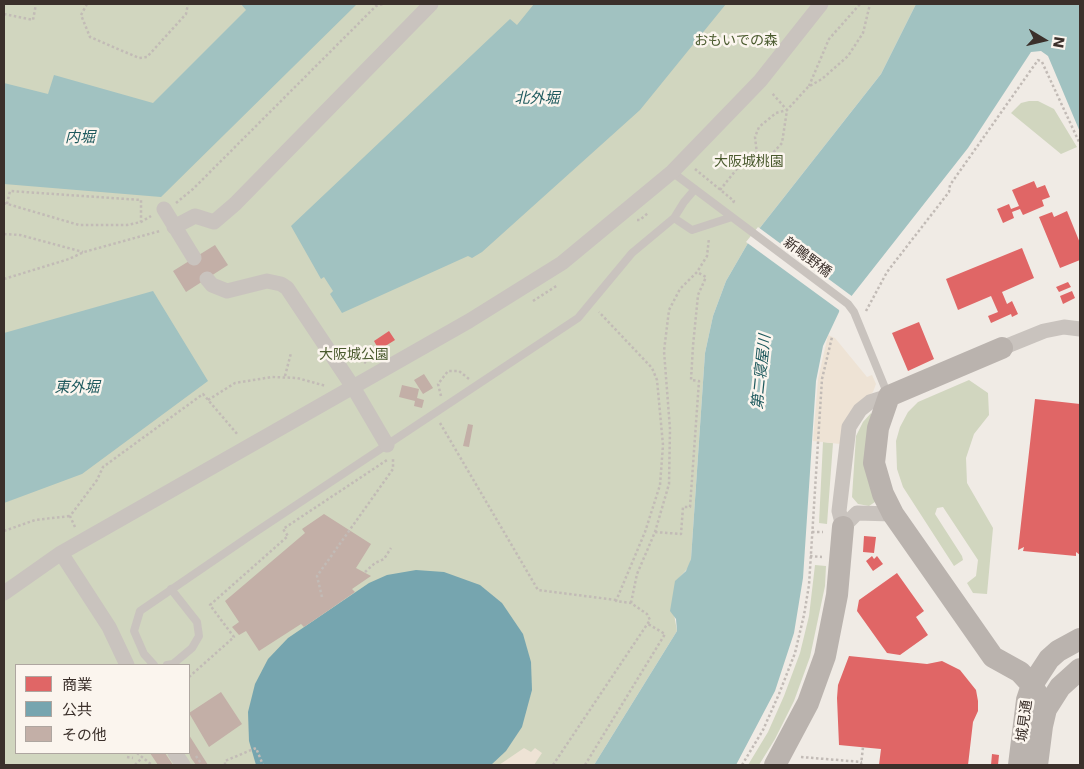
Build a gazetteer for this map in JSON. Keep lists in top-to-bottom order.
{
  "streets": {
    "street": ["城見通"],
    "lane": ["新鴫野橋"]
  },
  "water": [
    "北外堀",
    "内堀",
    "第二寝屋川",
    "東外堀"
  ],
  "parks": ["おもいでの森", "大阪城桃園", "大阪城公園"],
  "legend": ["商業", "公共", "その他"],
  "north": "right"
}
